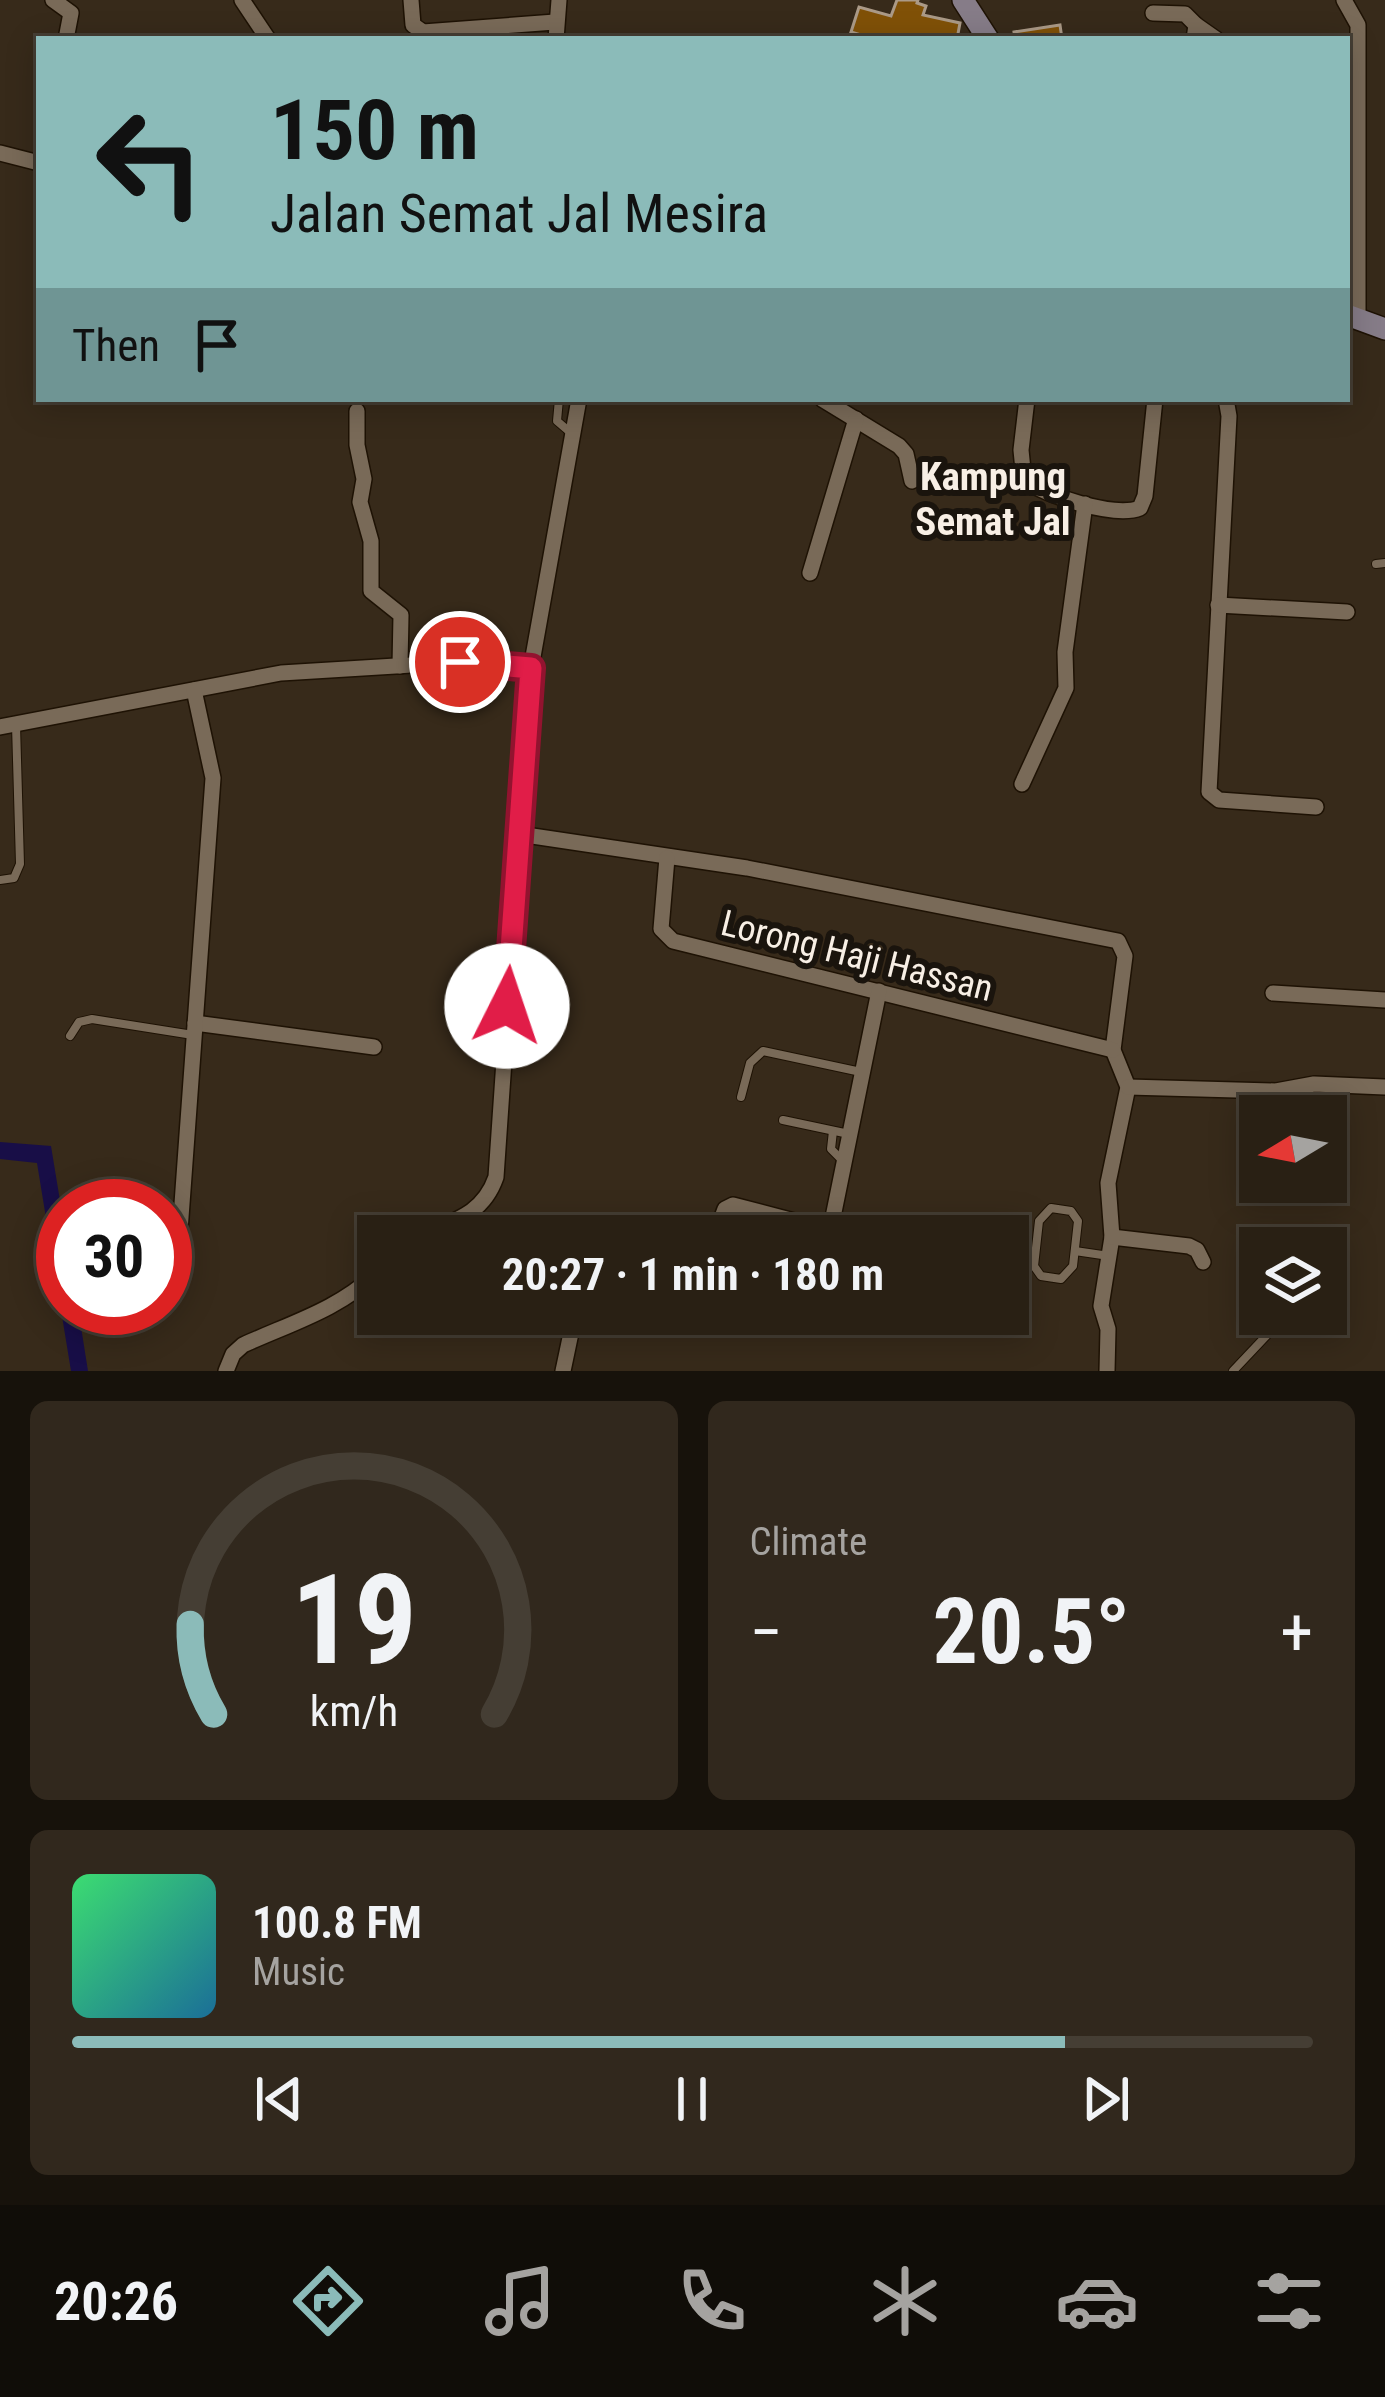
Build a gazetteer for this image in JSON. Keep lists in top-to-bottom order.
{
  "streets": {
    "street": ["Lorong Haji Hassan"]
  },
  "districts": ["Kampung Semat Jal"],
  "north": "left",
  "page": {
    "turn": ["150 m", "Jalan Semat Jal Mesira"],
    "then": "Then",
    "limit": "30",
    "trip": "20:27 · 1 min · 180 m",
    "tile": "Climate",
    "heat": ["−", "20.5°", "+"],
    "song": ["100.8 FM", "Music"],
    "tabs": "20:26",
    "gauge": ["19", "km/h"]
  }
}
